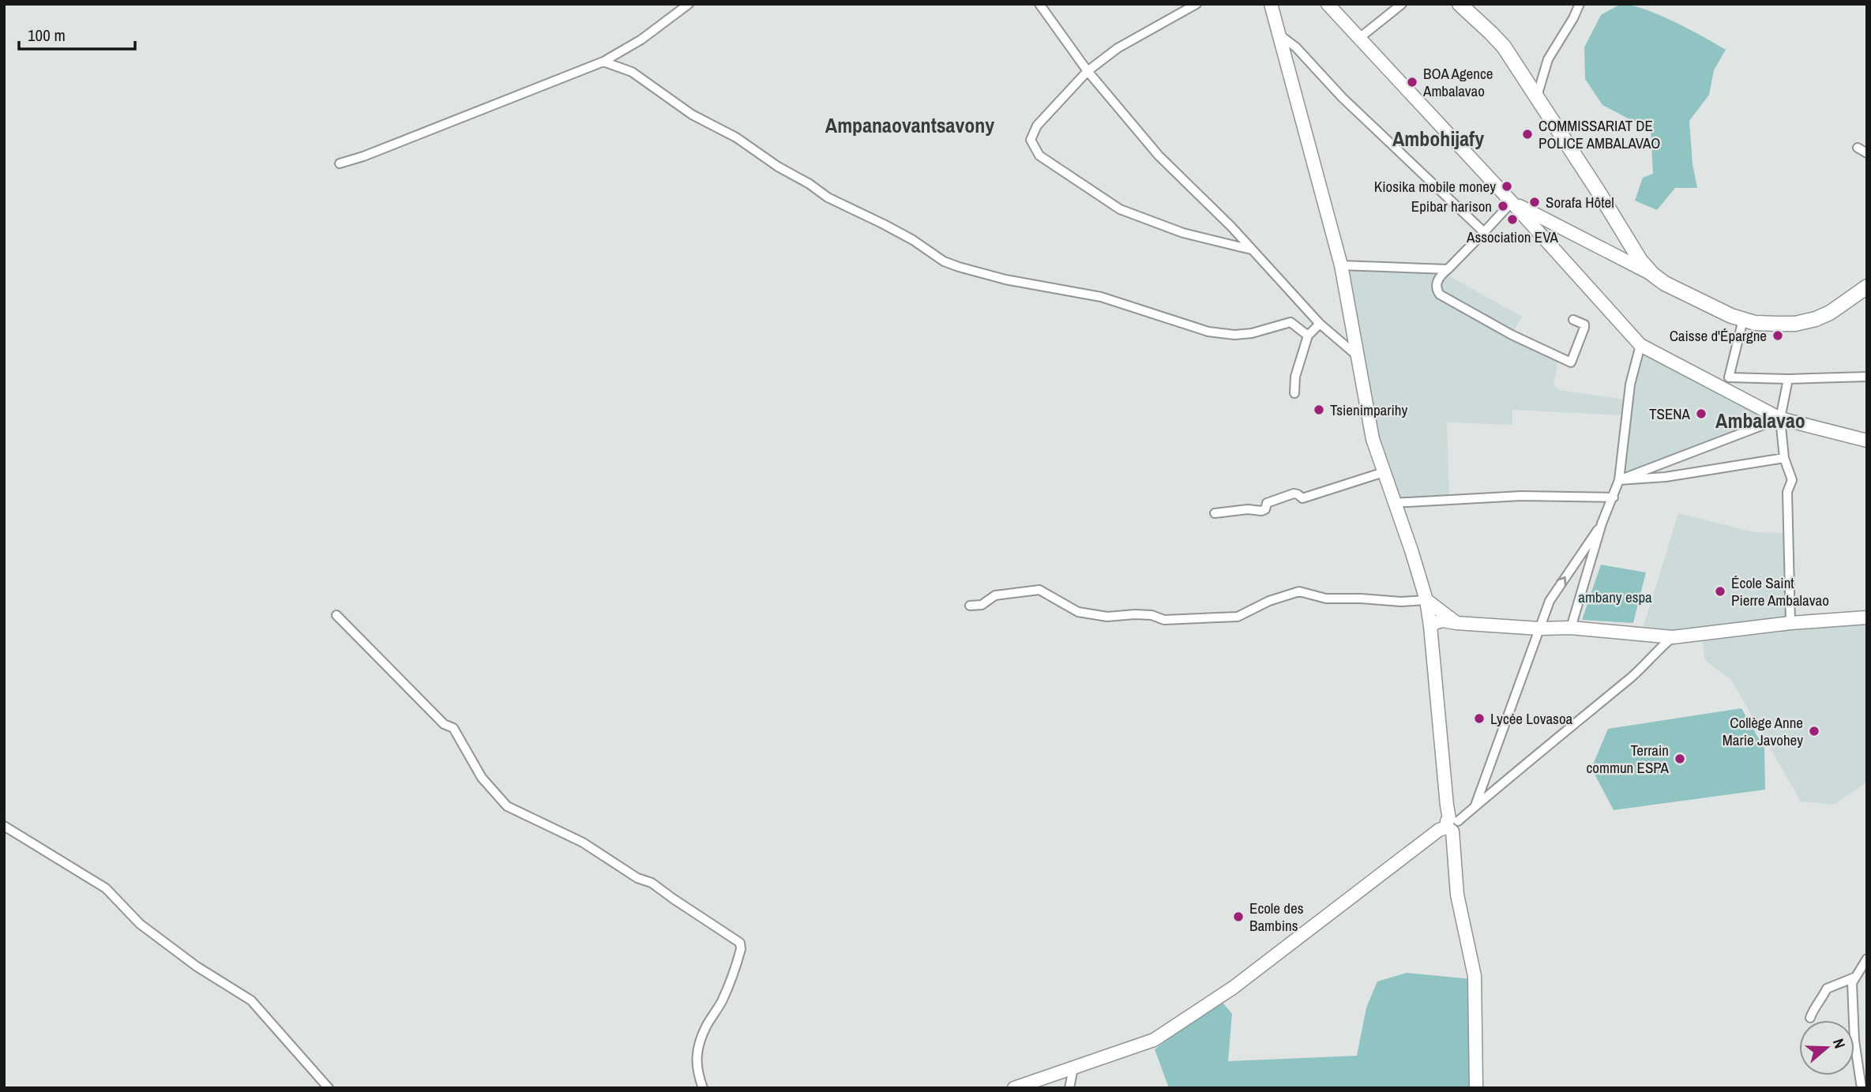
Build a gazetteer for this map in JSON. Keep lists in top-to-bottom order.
{
  "districts": ["Ampanaovantsavony", "Ambohijafy", "Ambalavao"],
  "parks": ["ambany espa"],
  "places": [
    "BOA Agence Ambalavao",
    "COMMISSARIAT DE POLICE AMBALAVAO",
    "Kiosika mobile money",
    "Sorafa Hôtel",
    "Epibar harison",
    "Association EVA",
    "Caisse d'Épargne",
    "Tsienimparihy",
    "TSENA",
    "École Saint Pierre Ambalavao",
    "Lycée Lovasoa",
    "Collège Anne Marie Javohey",
    "Terrain commun ESPA",
    "Ecole des Bambins"
  ],
  "scale_bar": "100 m",
  "north": "right"
}
